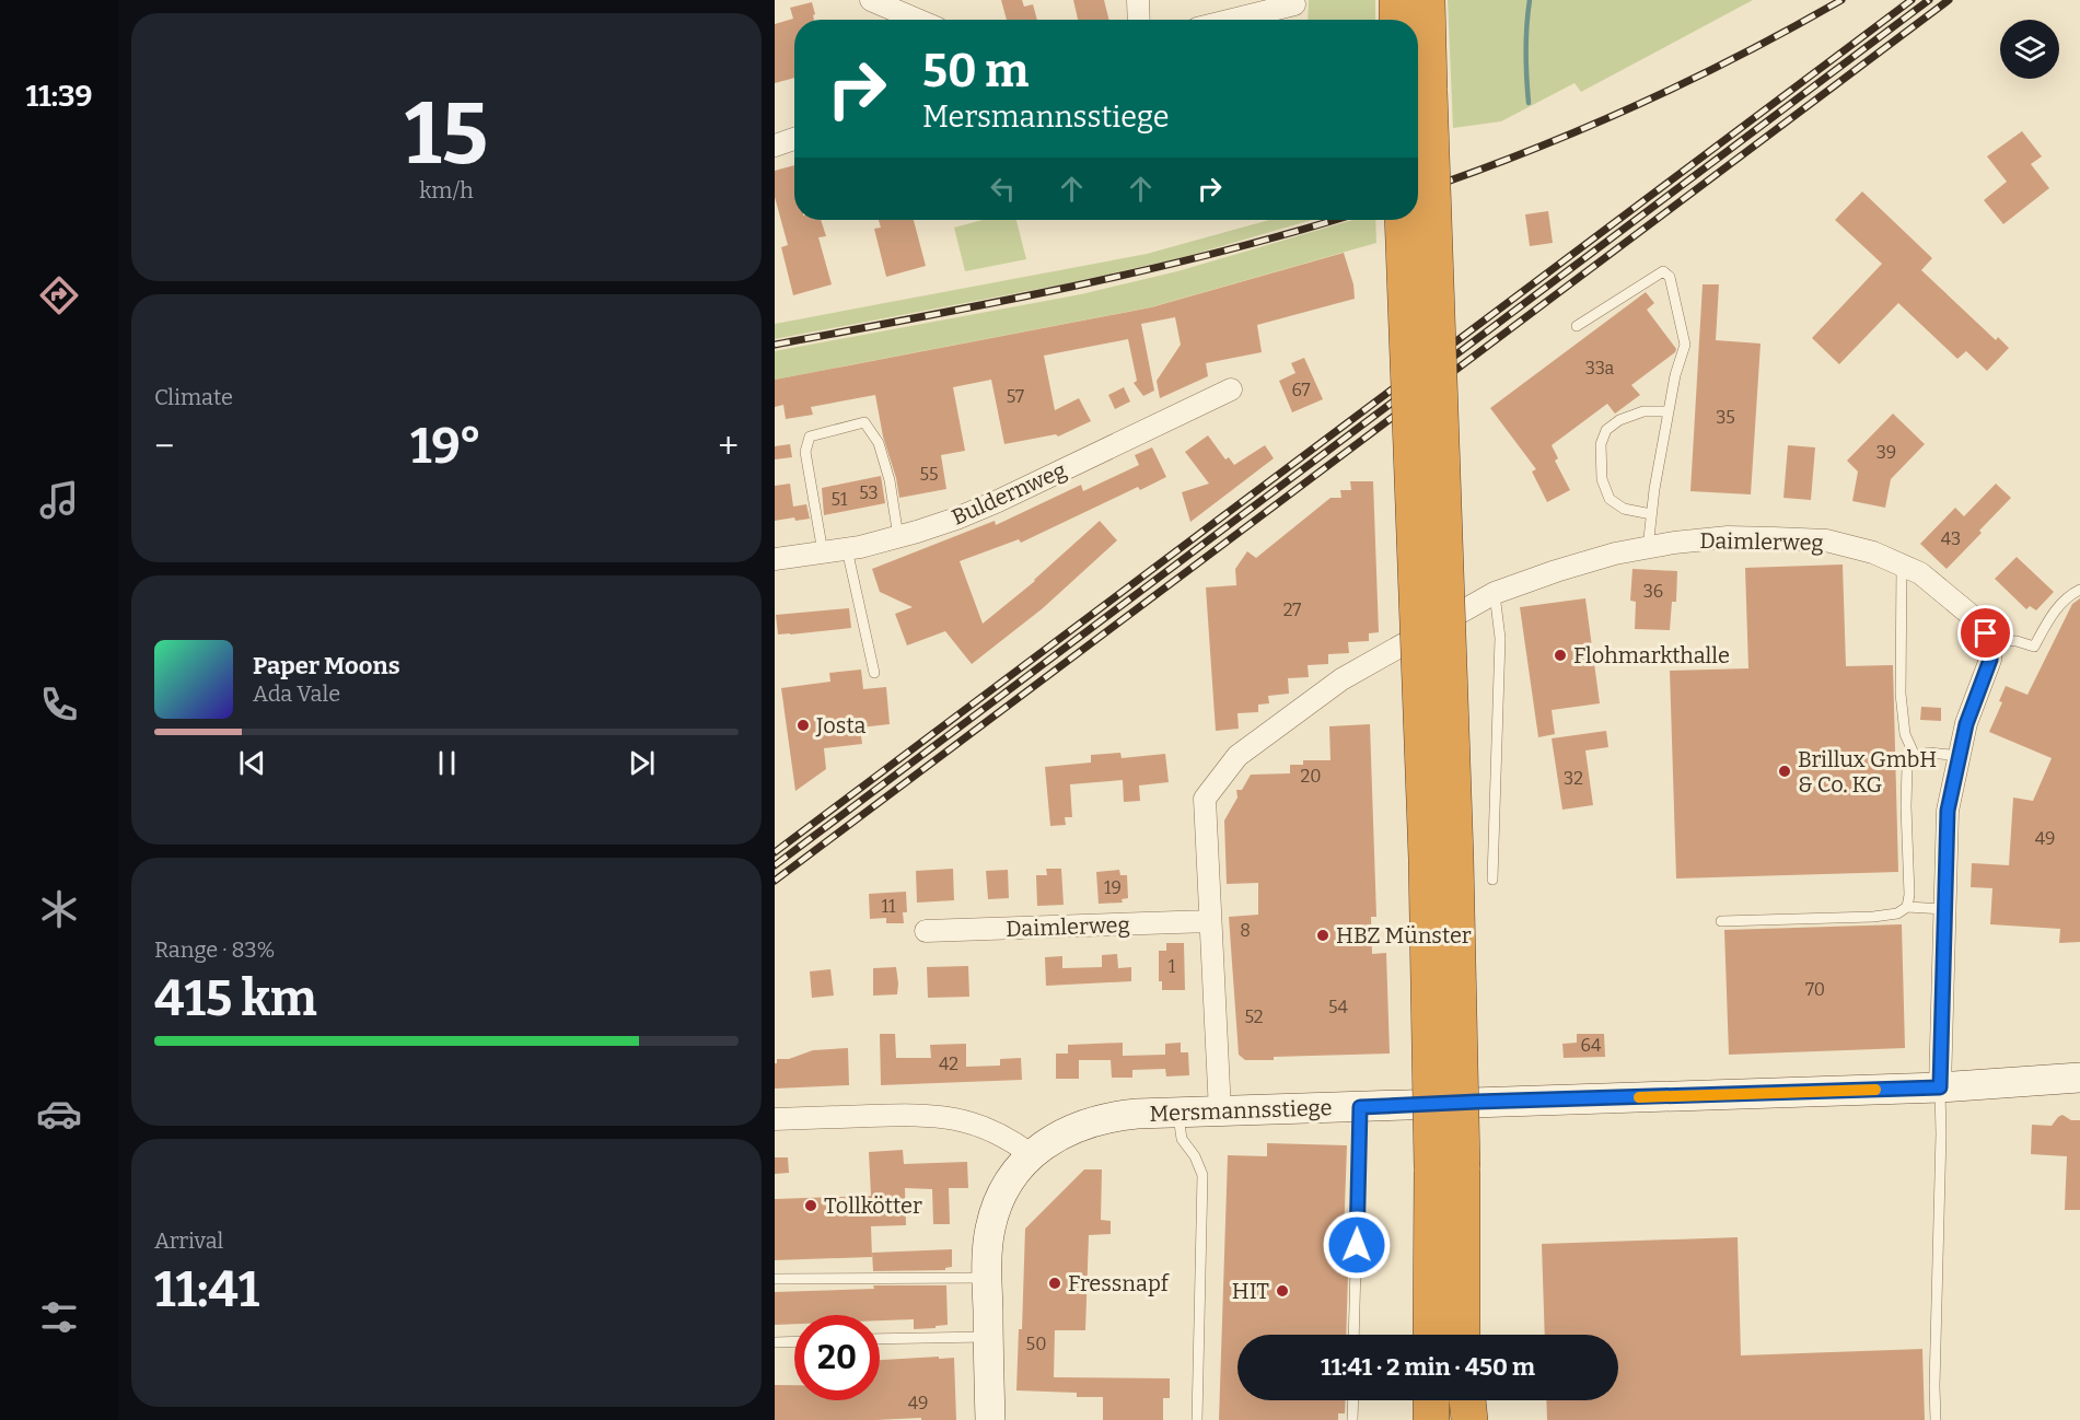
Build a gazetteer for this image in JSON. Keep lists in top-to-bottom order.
{
  "streets": {
    "street": ["Buldernweg", "Daimlerweg", "Mersmannsstiege"]
  },
  "crossings": [
    ["Daimlerweg", "Mersmannsstiege"]
  ],
  "places": [
    "Flohmarkthalle",
    "Josta",
    "Brillux GmbH & Co. KG",
    "HBZ Münster",
    "Tollkötter",
    "Fressnapf",
    "HIT"
  ],
  "house_numbers": [
    "33a",
    "67",
    "57",
    "35",
    "39",
    "55",
    "53",
    "51",
    "43",
    "36",
    "27",
    "20",
    "32",
    "49",
    "19",
    "11",
    "8",
    "1",
    "70",
    "54",
    "52",
    "64",
    "42",
    "50",
    "49"
  ],
  "page": {
    "tabs": "11:39",
    "tile": [
      ["15", "km/h"],
      "Climate",
      ["Range · 83%", "415 km"],
      ["Arrival", "11:41"]
    ],
    "turn": ["50 m", "Mersmannsstiege"],
    "heat": ["−", "19°", "+"],
    "song": ["Paper Moons", "Ada Vale"],
    "limit": "20",
    "trip": "11:41 · 2 min · 450 m"
  }
}
